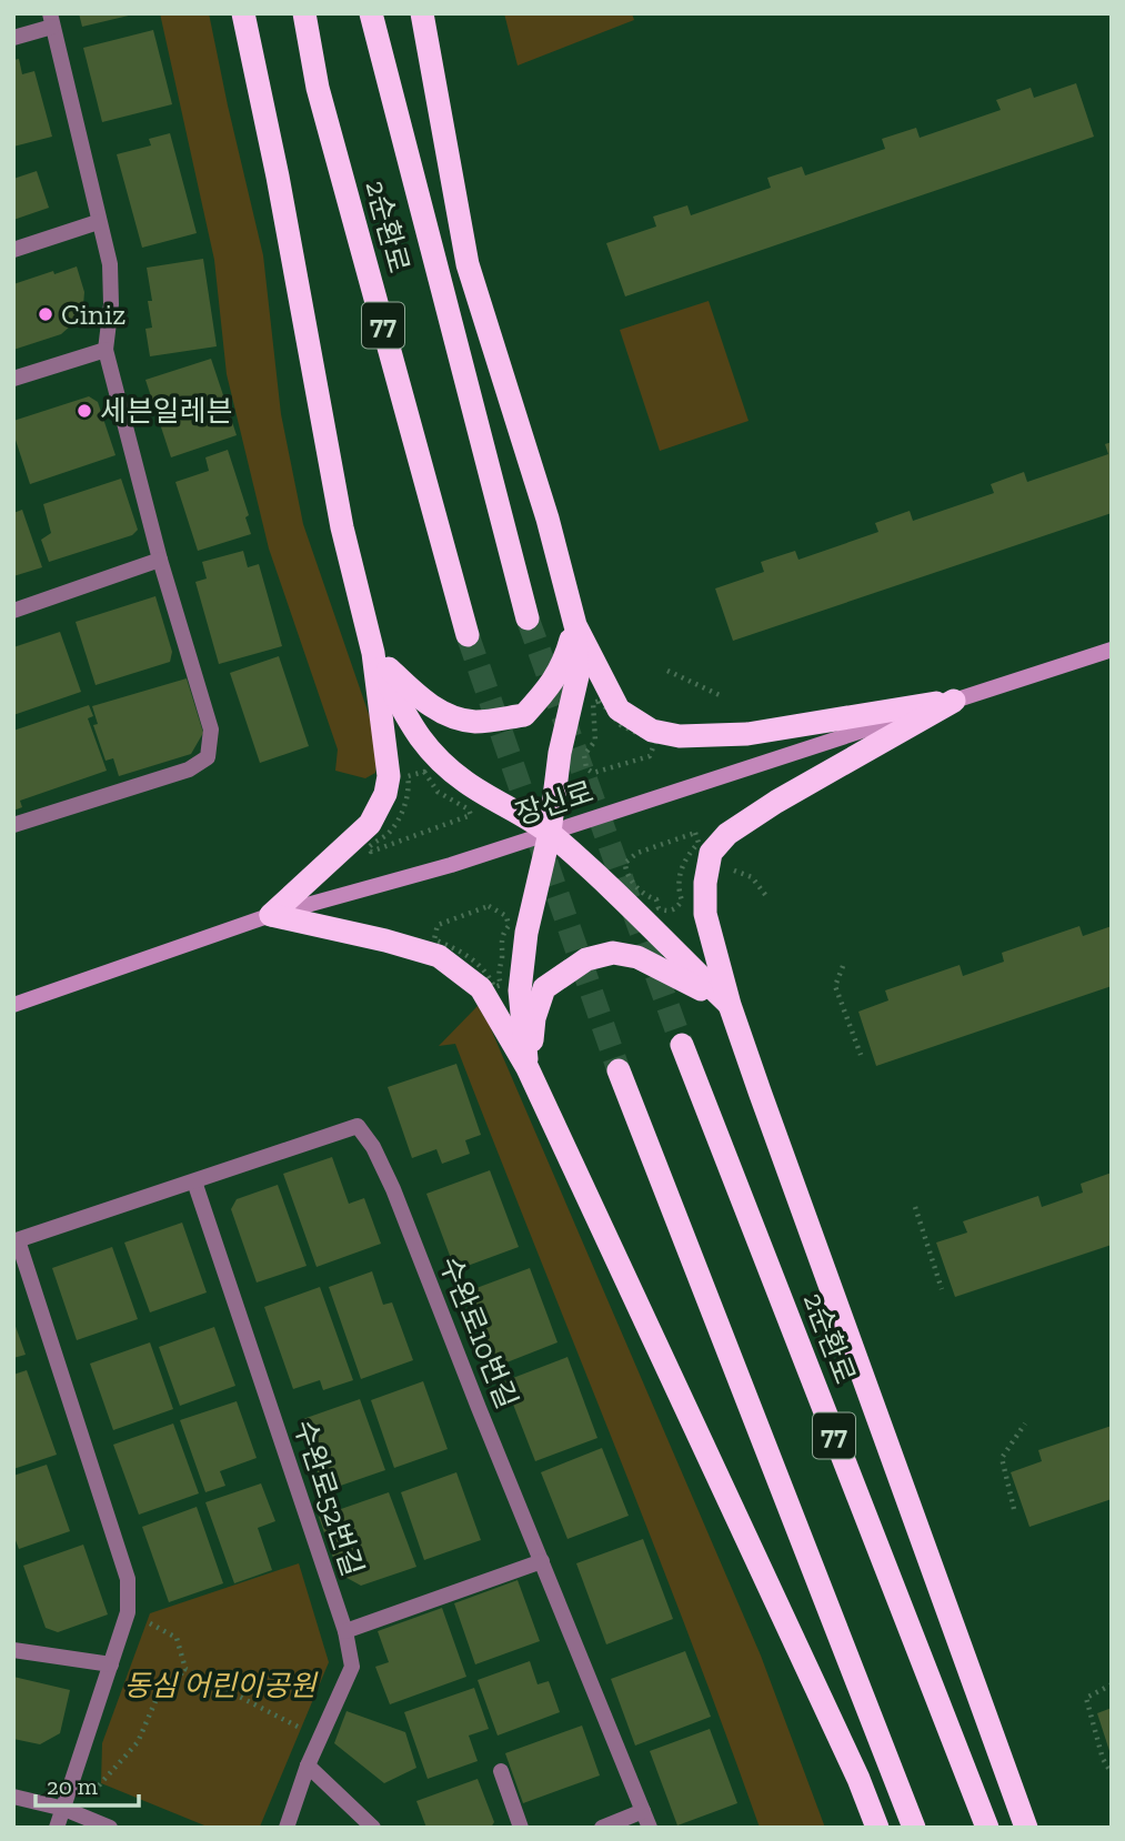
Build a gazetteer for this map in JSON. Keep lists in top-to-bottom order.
{
  "streets": {
    "highway": ["2순환로", "77"],
    "main road": ["장신로"],
    "street": ["수완로10번길", "수완로52번길"]
  },
  "crossings": [
    ["수완로10번길", "수완로52번길"]
  ],
  "parks": ["동심 어린이공원"],
  "places": ["Ciniz", "세븐일레븐"],
  "scale_bar": "20 m"
}
